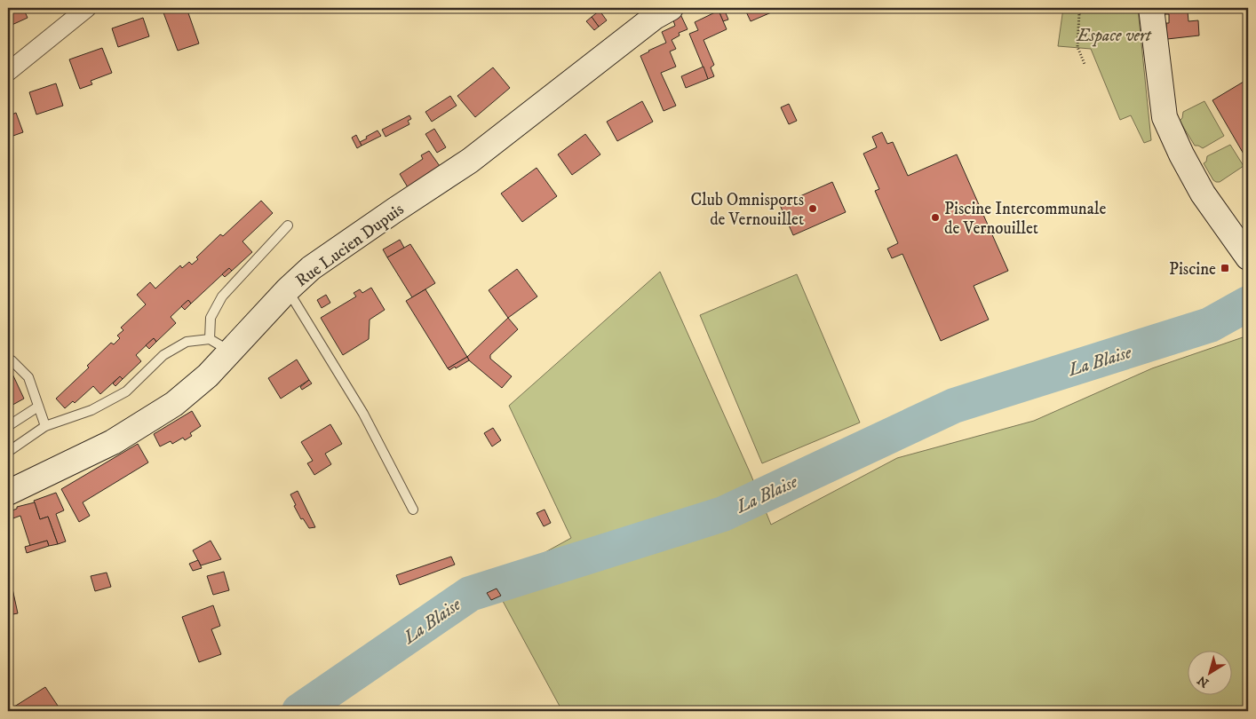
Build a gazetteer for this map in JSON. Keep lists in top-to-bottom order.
{
  "streets": {
    "street": ["Rue Lucien Dupuis"]
  },
  "water": ["La Blaise"],
  "parks": ["Espace vert"],
  "places": {
    "other": ["Club Omnisports de Vernouillet", "Piscine Intercommunale de Vernouillet"],
    "transit": ["Piscine"]
  },
  "north": "bottom left"
}
